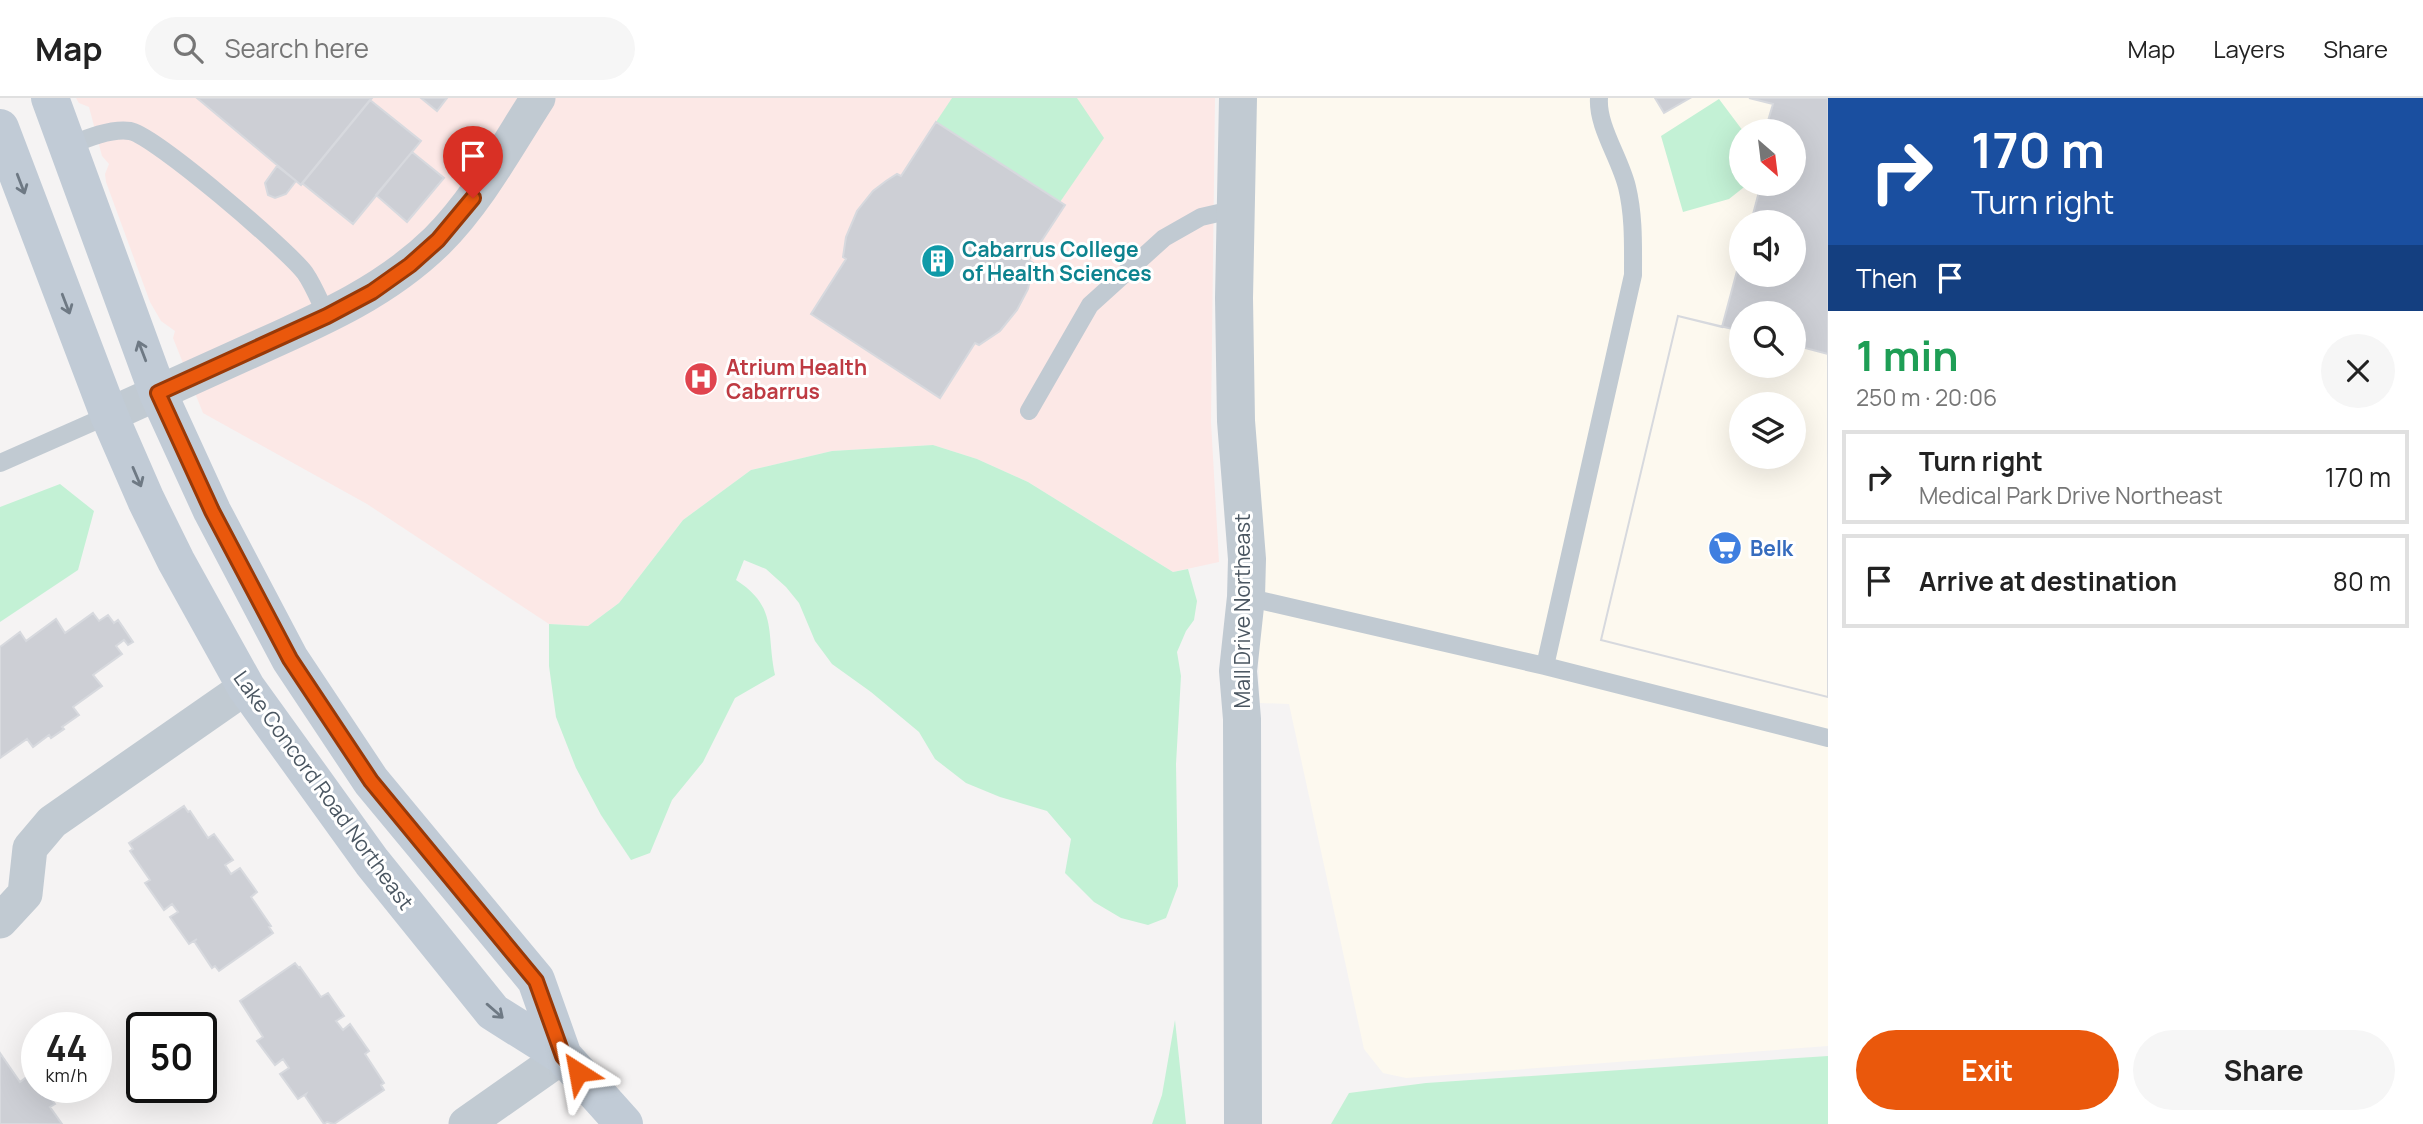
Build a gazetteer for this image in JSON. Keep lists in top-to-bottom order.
{
  "streets": {
    "main road": ["Lake Concord Road Northeast"],
    "street": ["Mall Drive Northeast"]
  },
  "places": {
    "building": ["Cabarrus College of Health Sciences"],
    "hospital": ["Atrium Health Cabarrus"],
    "supermarket": ["Belk"]
  },
  "north": "bottom right",
  "page": {
    "header": "Map",
    "search": "Search here",
    "nav": ["Map", "Layers", "Share"],
    "turn": ["170 m", "Turn right"],
    "then": "Then",
    "heading": ["1 min", "250 m · 20:06"],
    "list": [
      {
        "name": "Turn right",
        "note": "Medical Park Drive Northeast",
        "value": "170 m"
      },
      {
        "name": "Arrive at destination",
        "value": "80 m"
      }
    ],
    "speed": "44 km/h",
    "limit": "50",
    "buttons": ["Exit", "Share"]
  }
}
